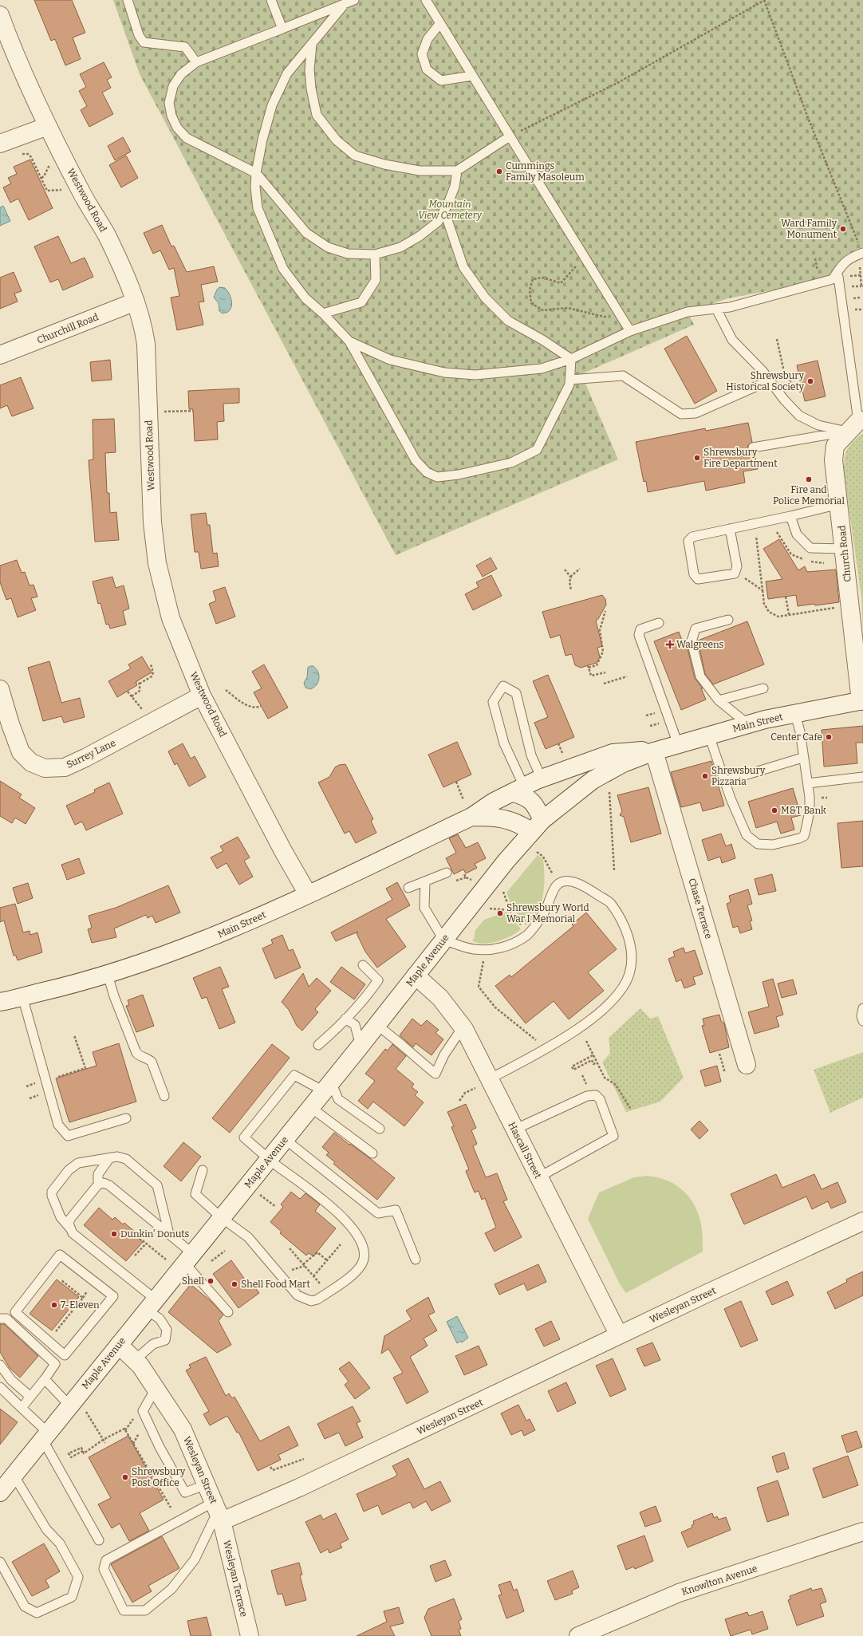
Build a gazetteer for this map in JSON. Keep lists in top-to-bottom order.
{
  "streets": {
    "street": [
      "Westwood Road",
      "Churchill Road",
      "Church Road",
      "Main Street",
      "Surrey Lane",
      "Chase Terrace",
      "Maple Avenue",
      "Hascall Street",
      "Wesleyan Street",
      "Wesleyan Terrace",
      "Knowlton Avenue"
    ]
  },
  "crossings": [
    ["Westwood Road", "Churchill Road"],
    ["Westwood Road", "Main Street"],
    ["Westwood Road", "Surrey Lane"],
    ["Church Road", "Main Street"],
    ["Main Street", "Chase Terrace"],
    ["Main Street", "Maple Avenue"],
    ["Maple Avenue", "Hascall Street"],
    ["Maple Avenue", "Wesleyan Street"],
    ["Hascall Street", "Wesleyan Street"],
    ["Wesleyan Street", "Wesleyan Terrace"]
  ],
  "parks": ["Mountain View Cemetery"],
  "places": {
    "other": [
      "Cummings Family Masoleum",
      "Ward Family Monument",
      "Shrewsbury Historical Society",
      "Shrewsbury Fire Department",
      "Fire and Police Memorial",
      "Center Cafe",
      "Shrewsbury Pizzaria",
      "M&T Bank",
      "Shrewsbury World War I Memorial",
      "Dunkin' Donuts",
      "Shell",
      "Shell Food Mart",
      "7-Eleven",
      "Shrewsbury Post Office"
    ],
    "health": ["Walgreens"]
  }
}
